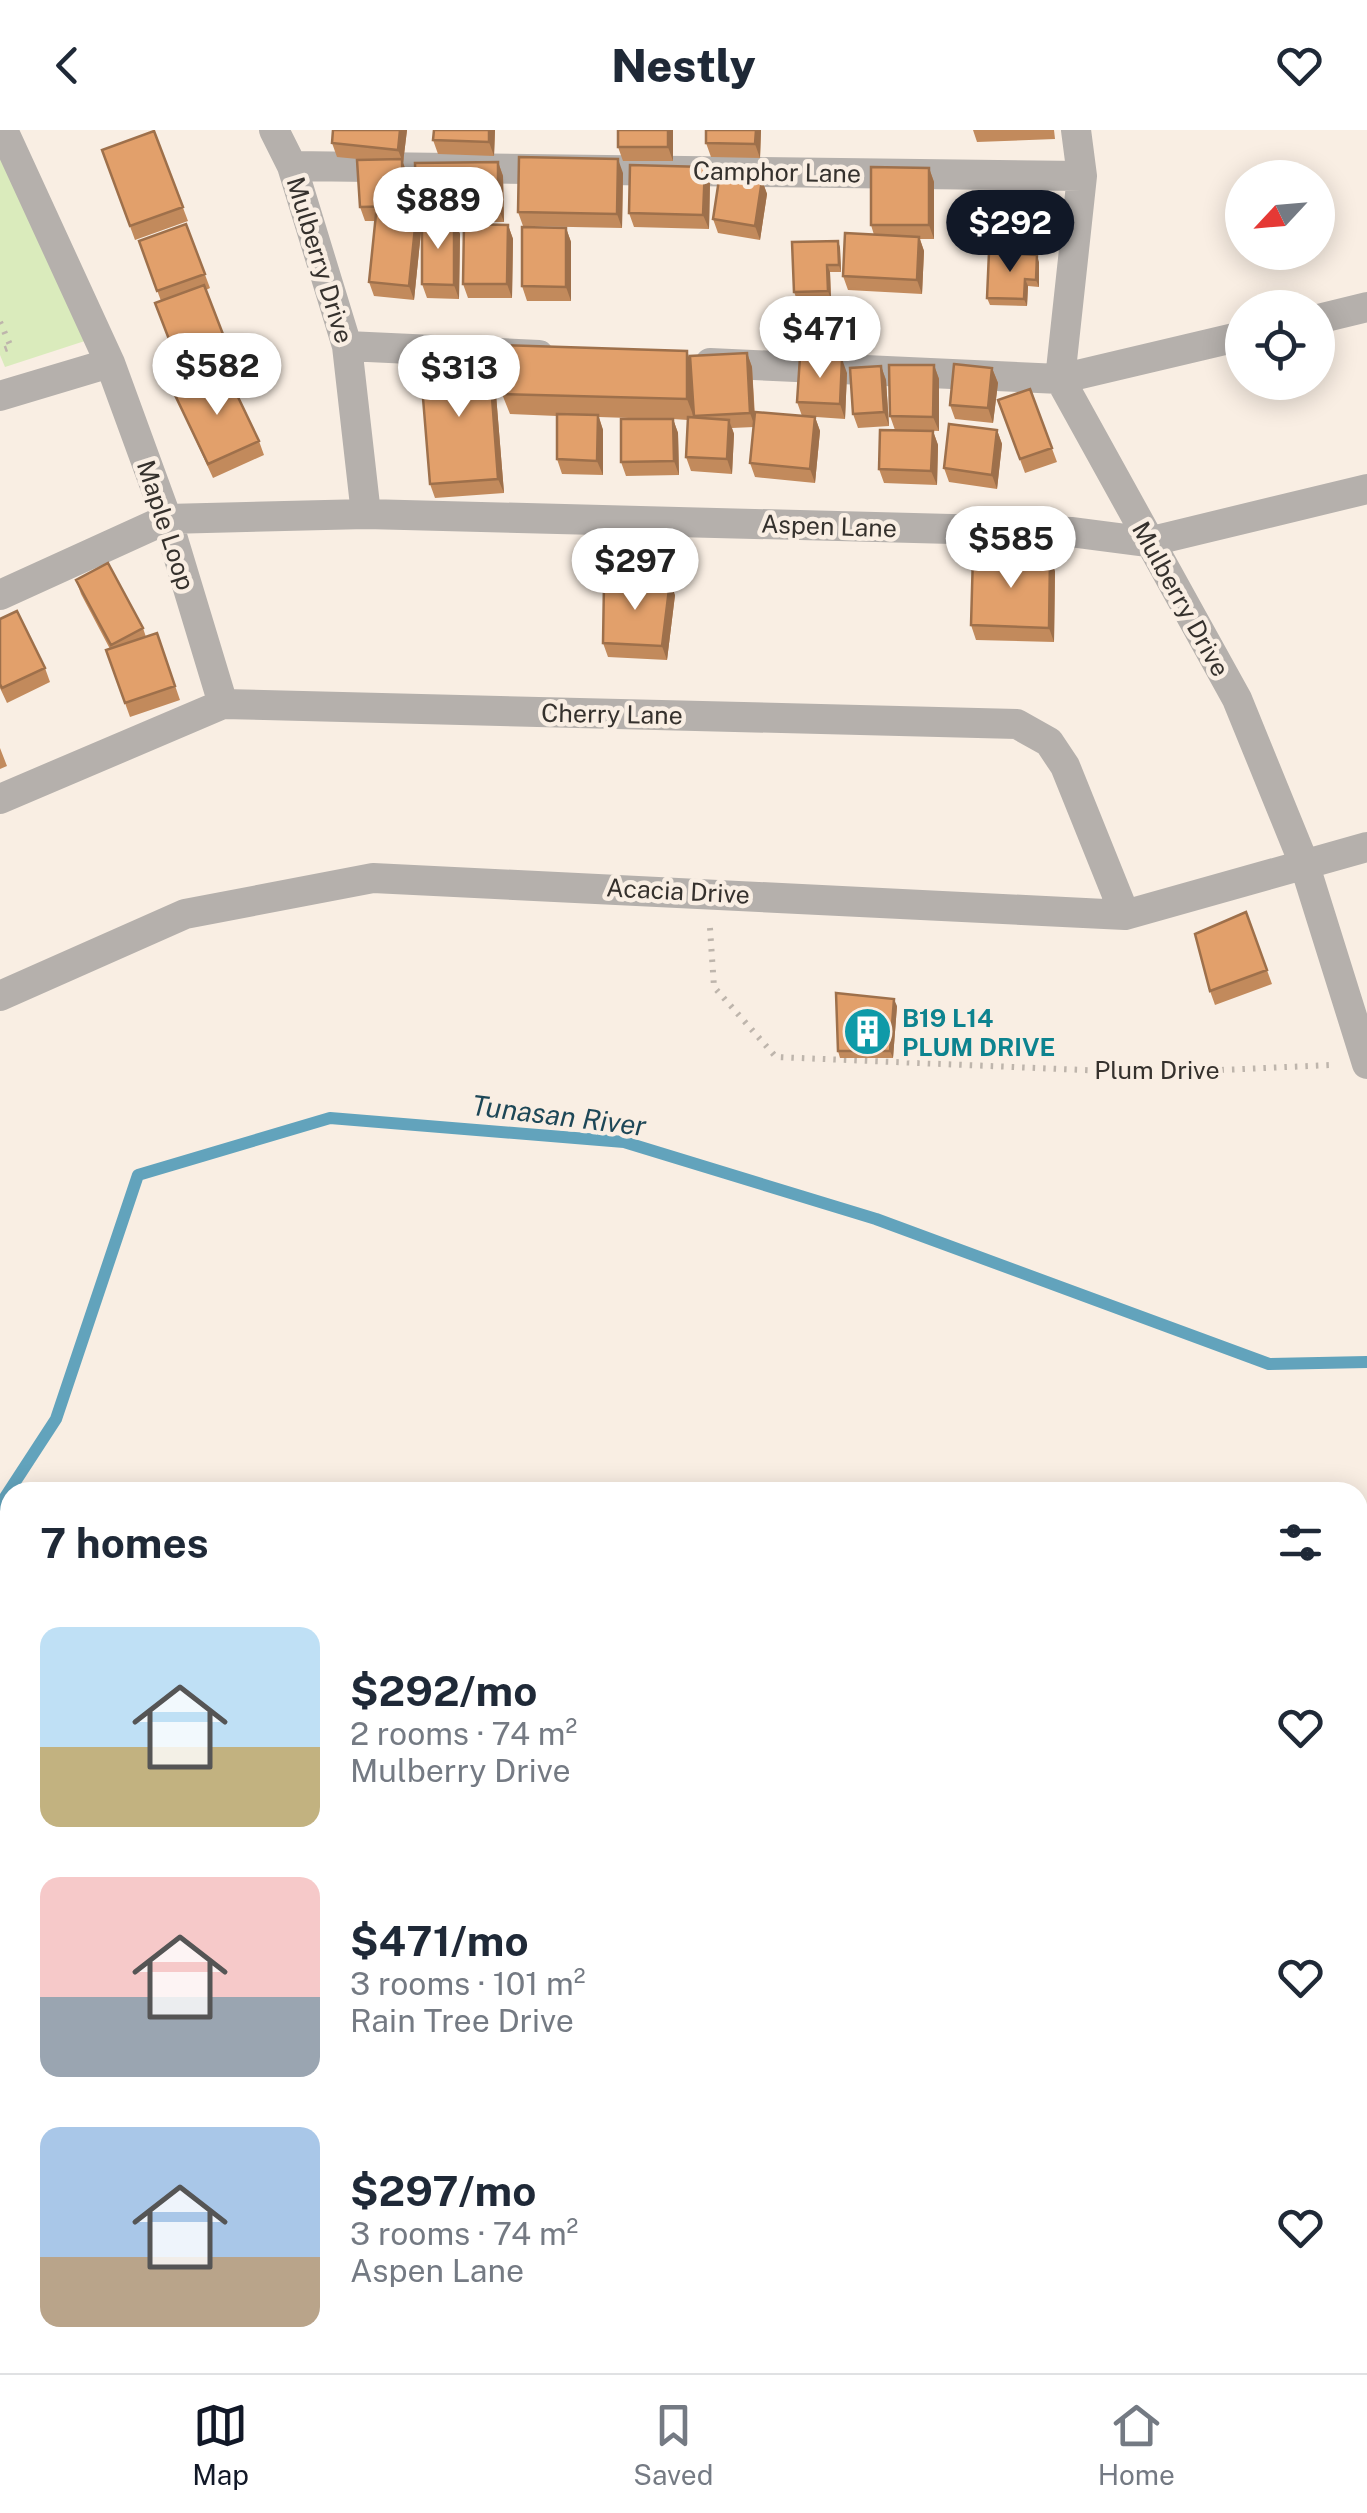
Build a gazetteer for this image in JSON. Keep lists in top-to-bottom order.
{
  "streets": {
    "street": [
      "Camphor Lane",
      "Mulberry Drive",
      "Maple Loop",
      "Aspen Lane",
      "Cherry Lane",
      "Acacia Drive"
    ],
    "path": ["Plum Drive"]
  },
  "crossings": [
    ["Camphor Lane", "Mulberry Drive"],
    ["Mulberry Drive", "Aspen Lane"],
    ["Mulberry Drive", "Acacia Drive"],
    ["Mulberry Drive", "Plum Drive"],
    ["Maple Loop", "Aspen Lane"],
    ["Maple Loop", "Cherry Lane"],
    ["Cherry Lane", "Acacia Drive"],
    ["Acacia Drive", "Plum Drive"]
  ],
  "water": ["Tunasan River"],
  "places": {
    "building": ["B19 L14 PLUM DRIVE"]
  },
  "north": "bottom left",
  "page": {
    "header": "Nestly",
    "price": [
      "$889",
      "$292",
      "$471",
      "$582",
      "$313",
      "$585",
      "$297"
    ],
    "heading": "7 homes",
    "list": [
      {
        "name": "$292/mo",
        "note": "2 rooms · 74 m² · Mulberry Drive"
      },
      {
        "name": "$471/mo",
        "note": "3 rooms · 101 m² · Rain Tree Drive"
      },
      {
        "name": "$297/mo",
        "note": "3 rooms · 74 m² · Aspen Lane"
      }
    ],
    "tabs": ["Map", "Saved", "Home"]
  }
}
